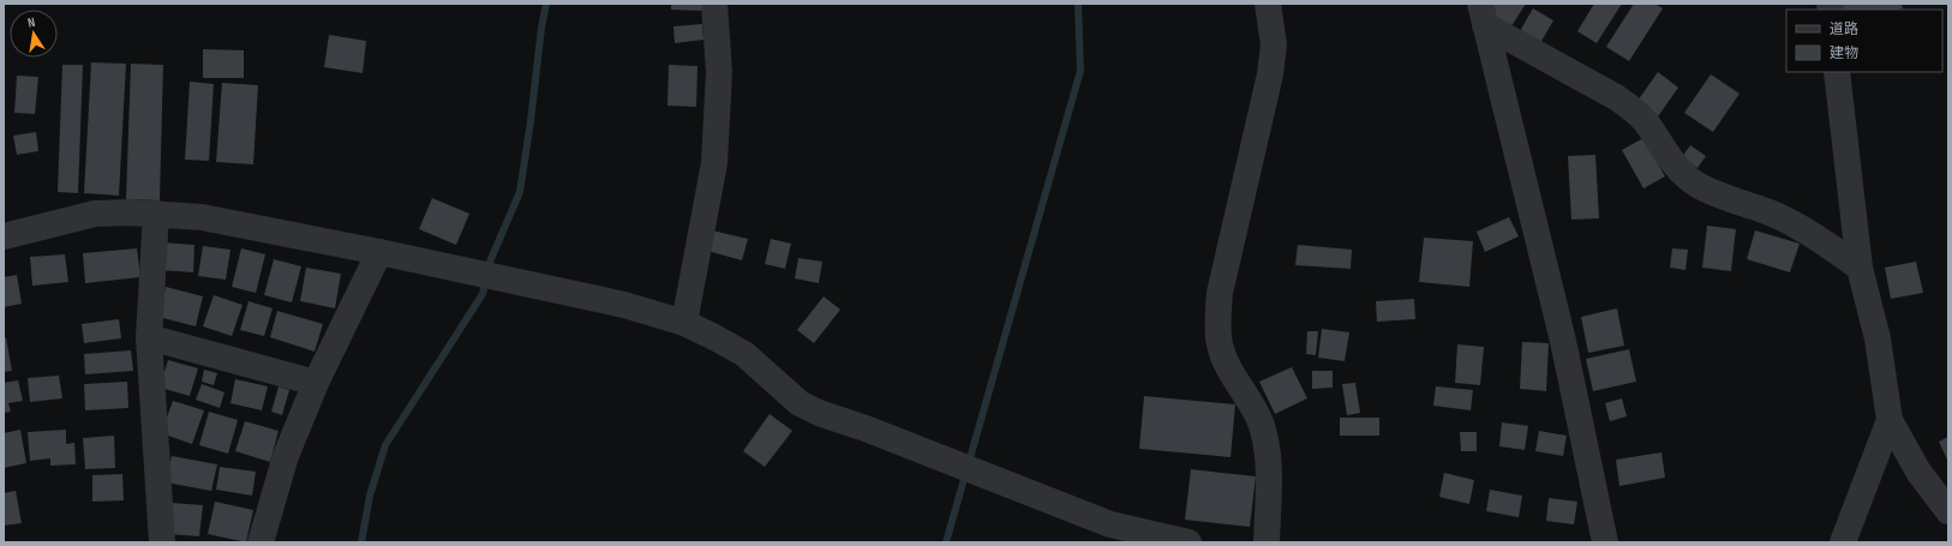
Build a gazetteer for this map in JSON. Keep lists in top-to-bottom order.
{
  "legend": ["道路", "建物"],
  "north": "top"
}
